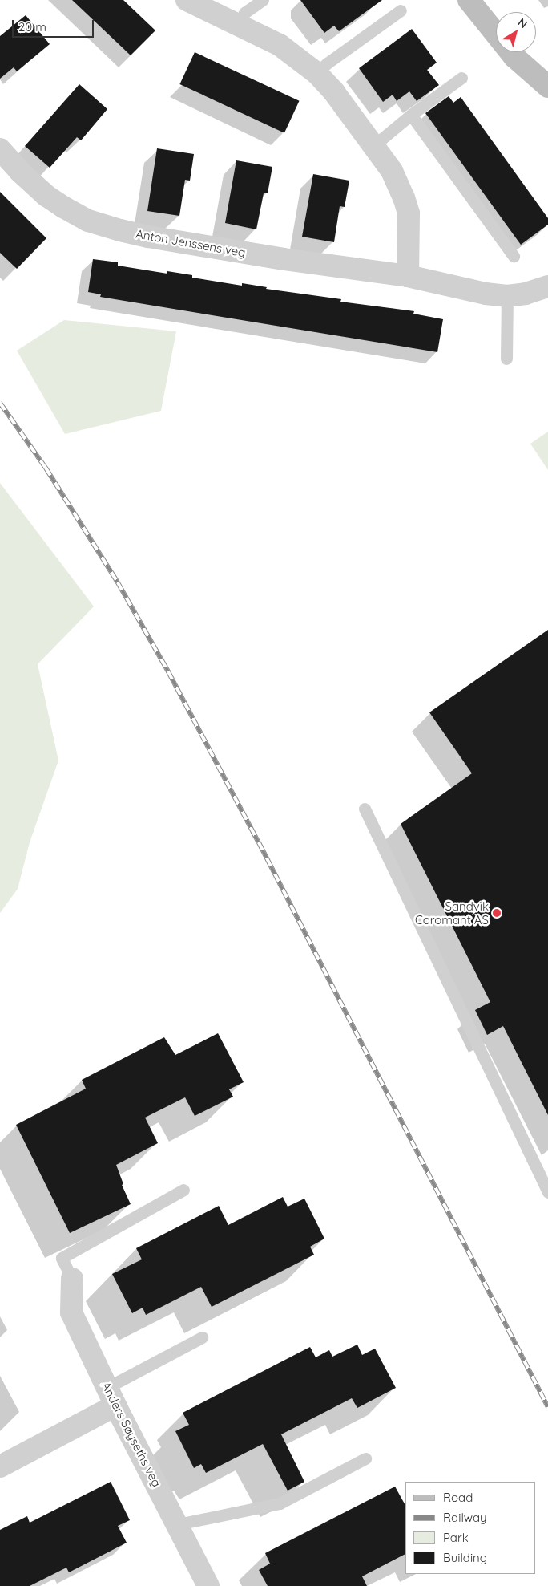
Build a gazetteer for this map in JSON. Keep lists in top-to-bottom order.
{
  "streets": {
    "street": ["Anton Jenssens veg", "Anders Søyseths veg"]
  },
  "places": ["Sandvik Coromant AS"],
  "legend": [
    "Road",
    "Railway",
    "Park",
    "Building"
  ],
  "scale_bar": "20 m",
  "north": "top right"
}
